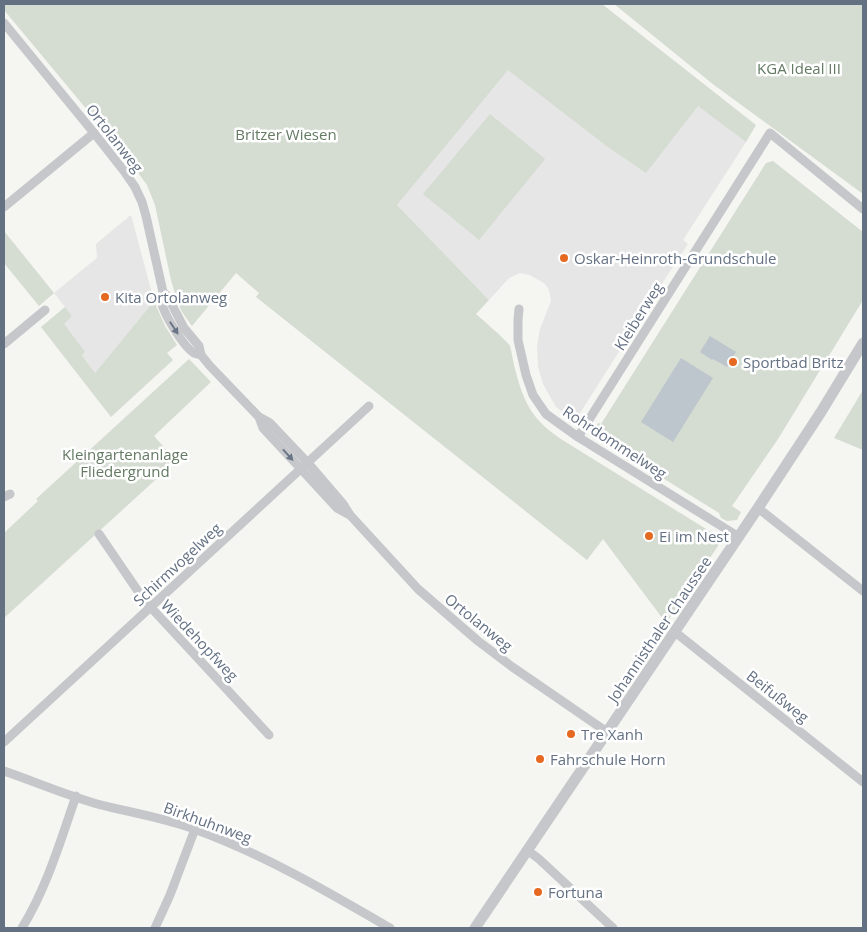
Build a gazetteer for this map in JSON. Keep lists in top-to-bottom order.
{
  "streets": {
    "street": [
      "Ortolanweg",
      "Kleiberweg",
      "Rohrdommelweg",
      "Schirmvogelweg",
      "Johannisthaler Chaussee",
      "Wiedehopfweg",
      "Beifußweg",
      "Birkhuhnweg"
    ]
  },
  "crossings": [
    ["Ortolanweg", "Schirmvogelweg"],
    ["Ortolanweg", "Johannisthaler Chaussee"],
    ["Kleiberweg", "Rohrdommelweg"],
    ["Rohrdommelweg", "Johannisthaler Chaussee"],
    ["Schirmvogelweg", "Wiedehopfweg"],
    ["Johannisthaler Chaussee", "Beifußweg"]
  ],
  "parks": ["KGA Ideal III", "Britzer Wiesen", "Kleingartenanlage Fliedergrund"],
  "places": [
    "Oskar-Heinroth-Grundschule",
    "Kita Ortolanweg",
    "Sportbad Britz",
    "Ei im Nest",
    "Tre Xanh",
    "Fahrschule Horn",
    "Fortuna"
  ]
}
